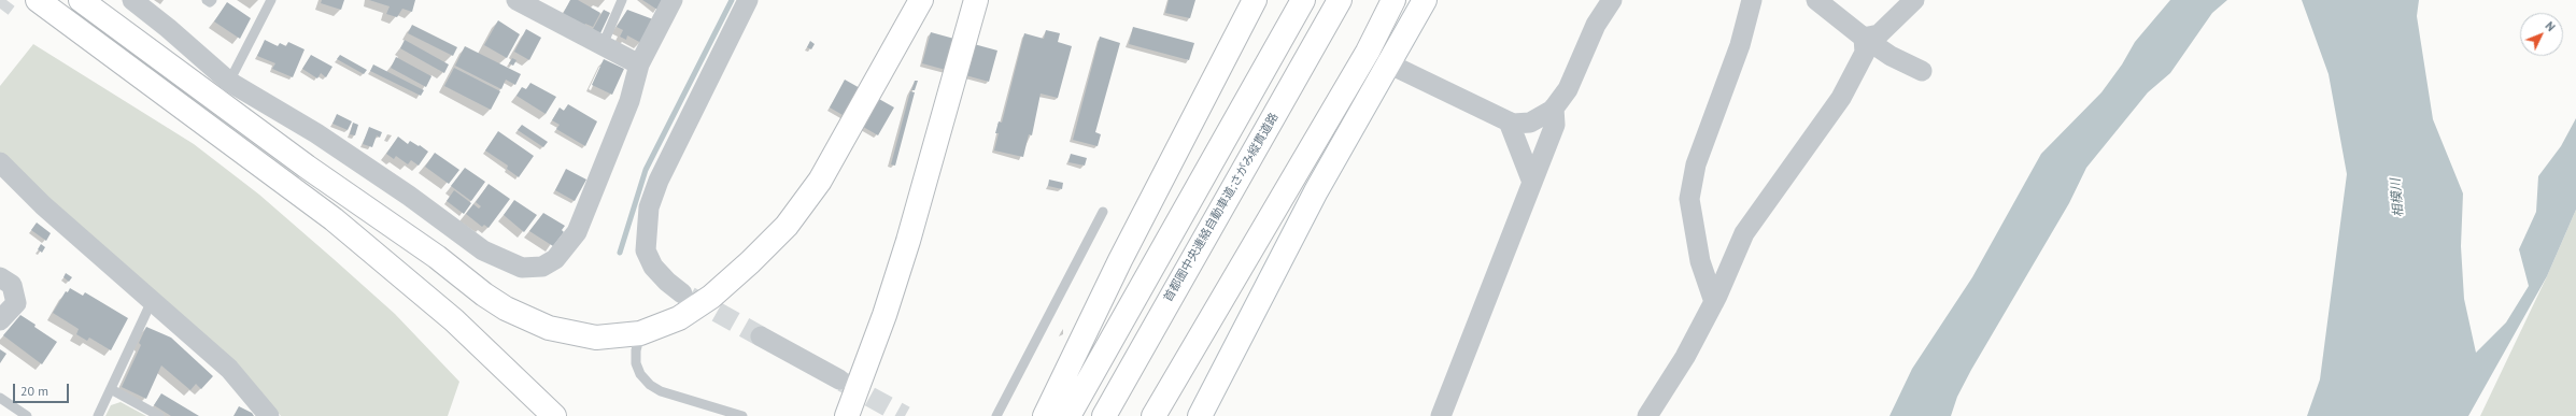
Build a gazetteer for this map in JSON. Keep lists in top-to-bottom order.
{
  "streets": {
    "main road": ["首都圏中央連絡自動車道;さがみ縦貫道路"]
  },
  "water": ["相模川"],
  "scale_bar": "20 m",
  "north": "top right"
}
